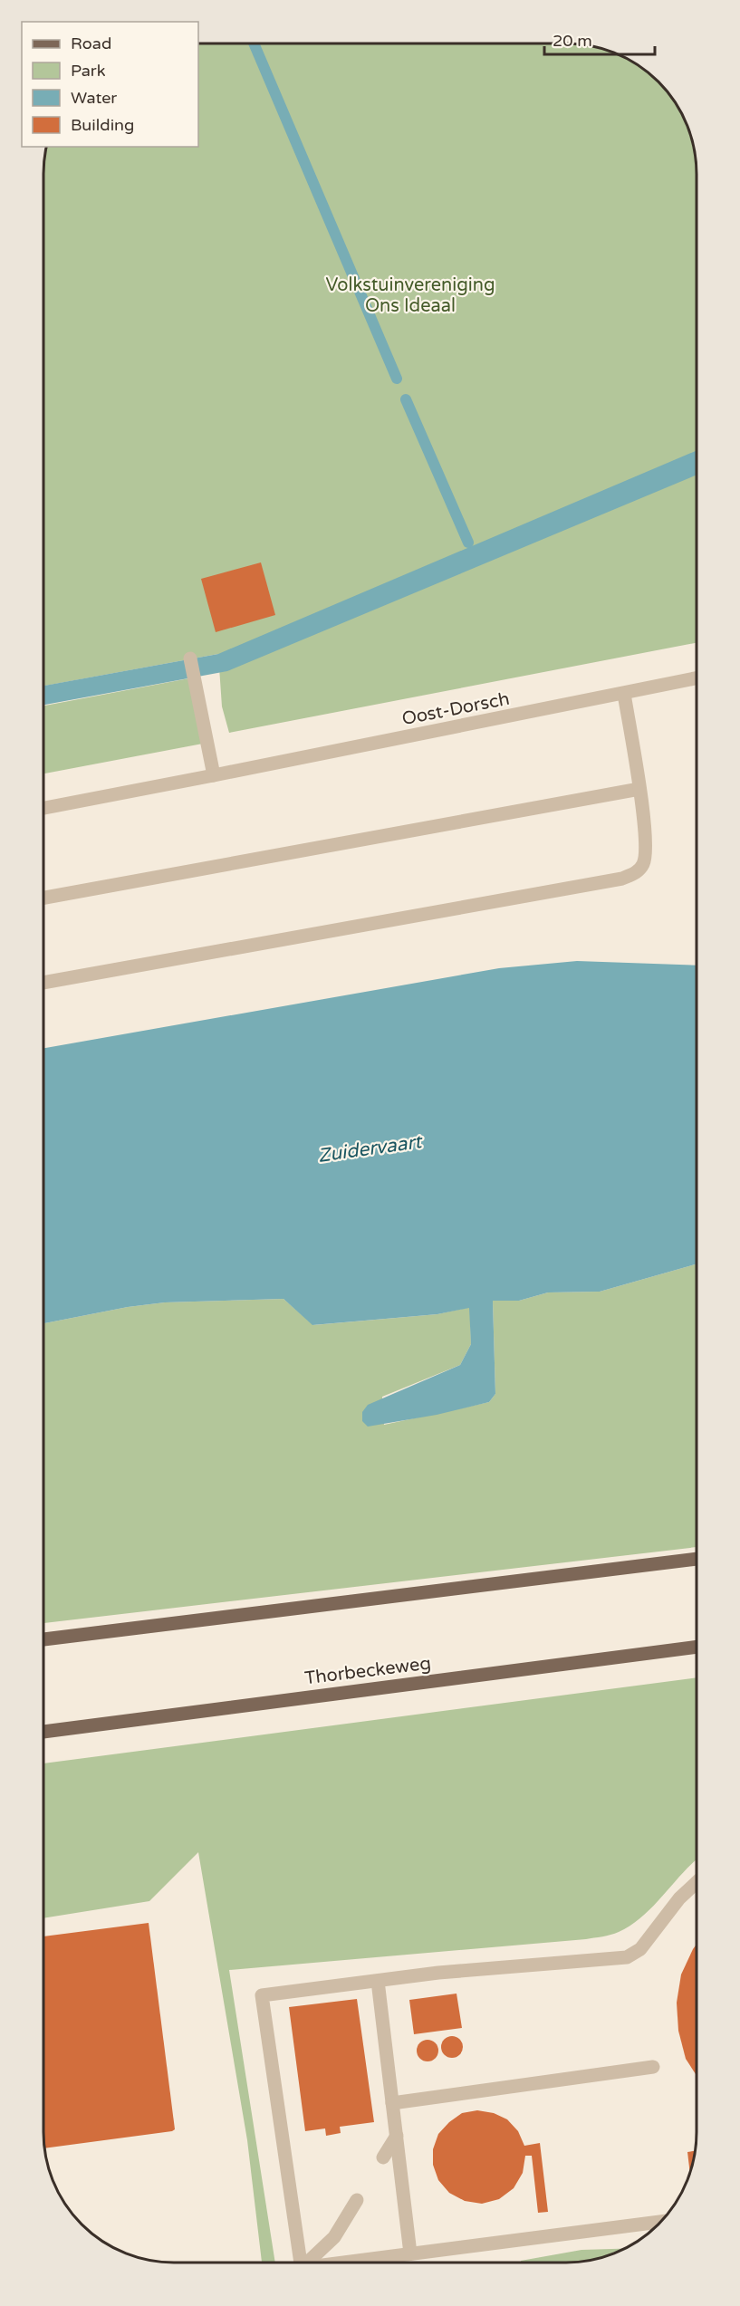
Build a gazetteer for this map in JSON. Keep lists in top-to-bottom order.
{
  "streets": {
    "main road": ["Thorbeckeweg"],
    "street": ["Oost-Dorsch"]
  },
  "water": ["Zuidervaart"],
  "parks": ["Volkstuinvereniging Ons Ideaal"],
  "legend": [
    "Road",
    "Park",
    "Water",
    "Building"
  ],
  "scale_bar": "20 m"
}
